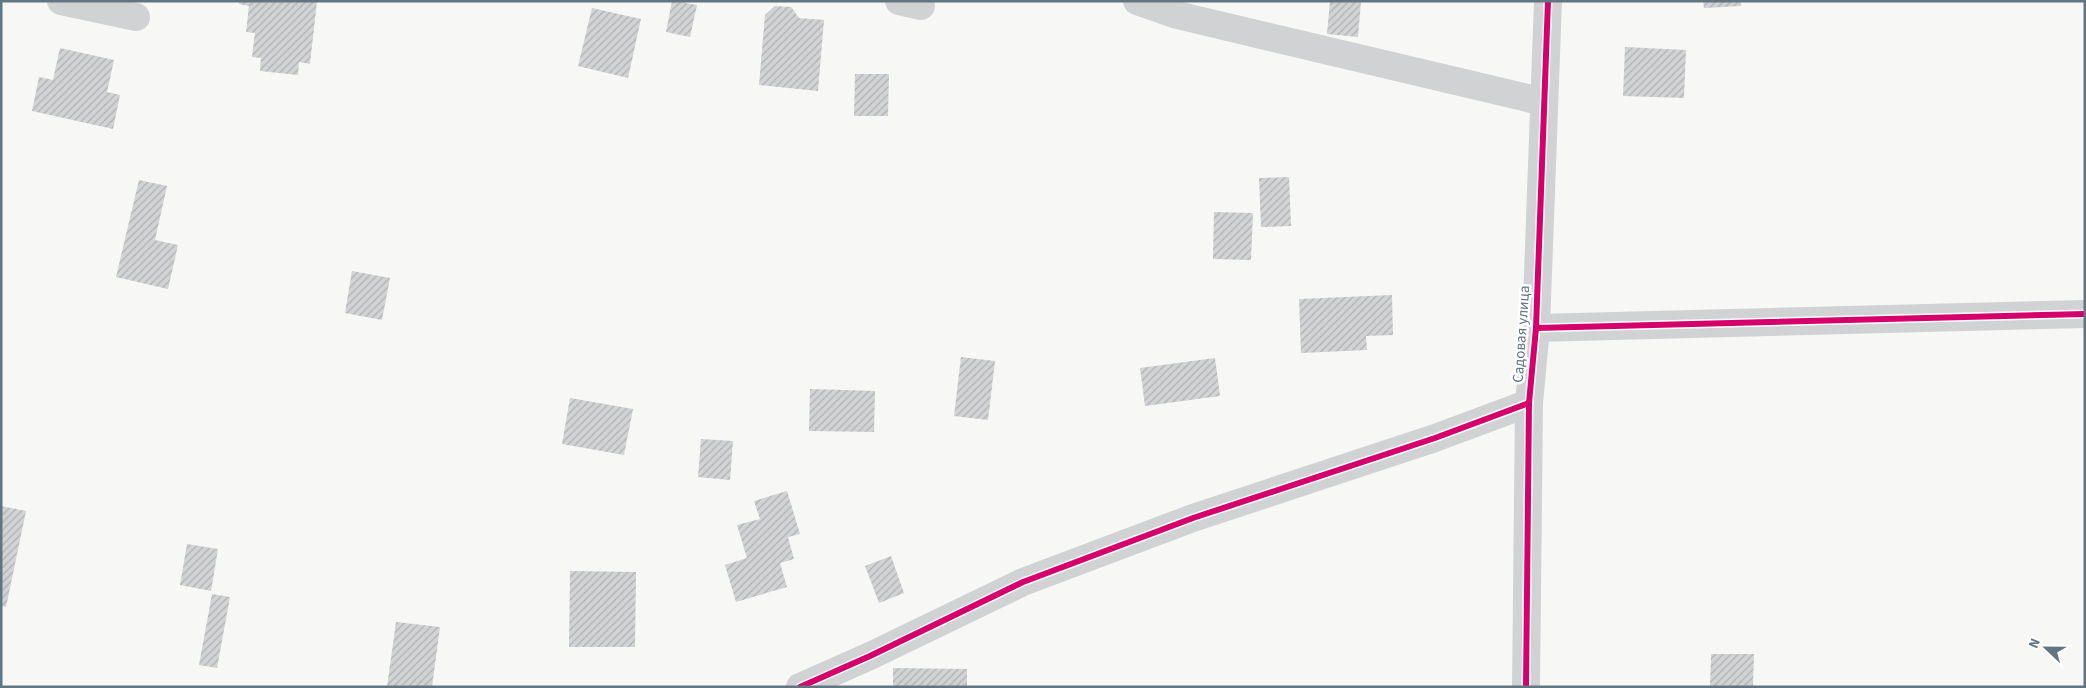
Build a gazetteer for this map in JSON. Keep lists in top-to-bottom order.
{
  "streets": {
    "street": ["Садовая улица"]
  },
  "north": "left"
}
